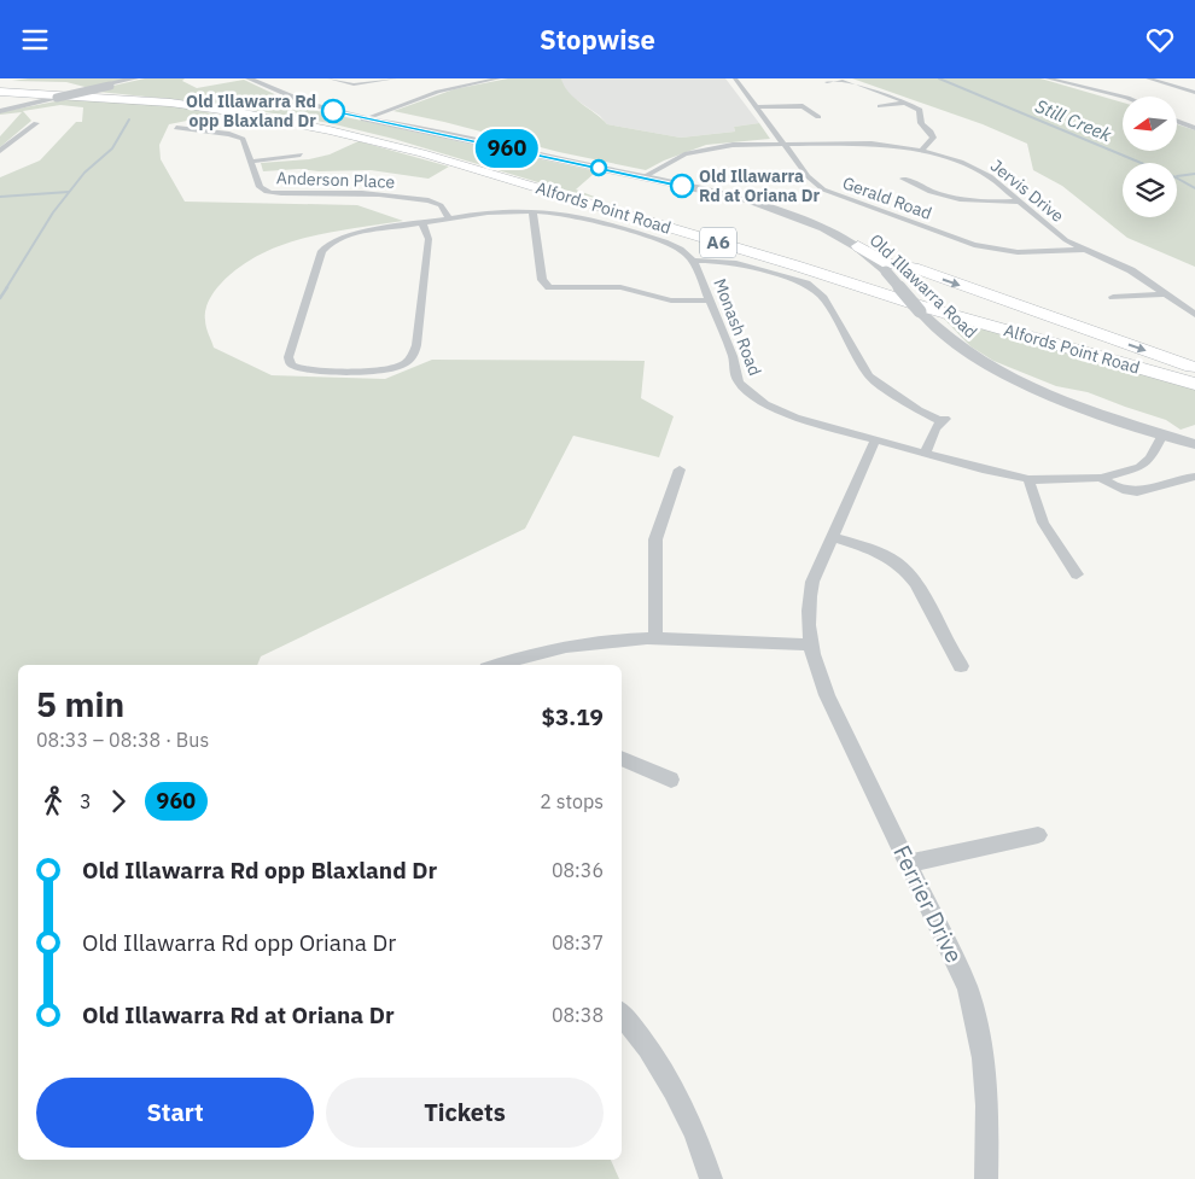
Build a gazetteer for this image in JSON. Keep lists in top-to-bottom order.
{
  "streets": {
    "highway": ["Alfords Point Road", "A6"],
    "street": [
      "Anderson Place",
      "Jervis Drive",
      "Gerald Road",
      "Old Illawarra Road",
      "Monash Road",
      "Ferrier Drive"
    ]
  },
  "crossings": [
    ["Anderson Place", "Monash Road"],
    ["Jervis Drive", "Gerald Road"],
    ["Jervis Drive", "Old Illawarra Road"],
    ["Old Illawarra Road", "Monash Road"],
    ["Monash Road", "Ferrier Drive"]
  ],
  "water": ["Still Creek"],
  "places": ["Old Illawarra Rd opp Blaxland Dr", "Old Illawarra Rd at Oriana Dr"],
  "lines": ["bus line 960"],
  "north": "left",
  "page": {
    "header": "Stopwise",
    "on_map": "960",
    "heading": ["5 min", "08:33 – 08:38 · Bus", "$3.19"],
    "legs": ["3", "960", "2 stops"],
    "list": [
      {
        "name": "Old Illawarra Rd opp Blaxland Dr",
        "value": "08:36"
      },
      {
        "name": "Old Illawarra Rd opp Oriana Dr",
        "value": "08:37"
      },
      {
        "name": "Old Illawarra Rd at Oriana Dr",
        "value": "08:38"
      }
    ],
    "buttons": ["Start", "Tickets"]
  }
}
